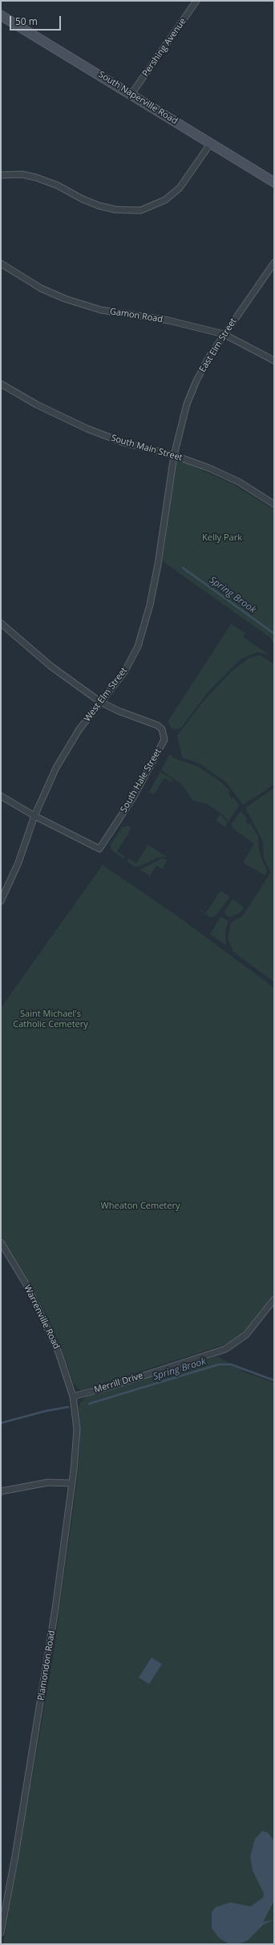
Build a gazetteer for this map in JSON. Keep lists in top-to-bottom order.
{
  "streets": {
    "main road": ["South Naperville Road"],
    "street": [
      "Pershing Avenue",
      "Gamon Road",
      "East Elm Street",
      "South Main Street",
      "West Elm Street",
      "South Hale Street",
      "Warrenville Road",
      "Merrill Drive",
      "Plamondon Road"
    ]
  },
  "crossings": [
    ["Pershing Avenue", "South Naperville Road"],
    ["Gamon Road", "East Elm Street"],
    ["East Elm Street", "South Main Street"],
    ["East Elm Street", "West Elm Street"],
    ["South Main Street", "West Elm Street"],
    ["West Elm Street", "South Hale Street"],
    ["Warrenville Road", "Merrill Drive"],
    ["Warrenville Road", "Plamondon Road"],
    ["Merrill Drive", "Plamondon Road"]
  ],
  "water": ["Spring Brook"],
  "parks": ["Kelly Park", "Saint Michael's Catholic Cemetery", "Wheaton Cemetery"],
  "scale_bar": "50 m"
}
